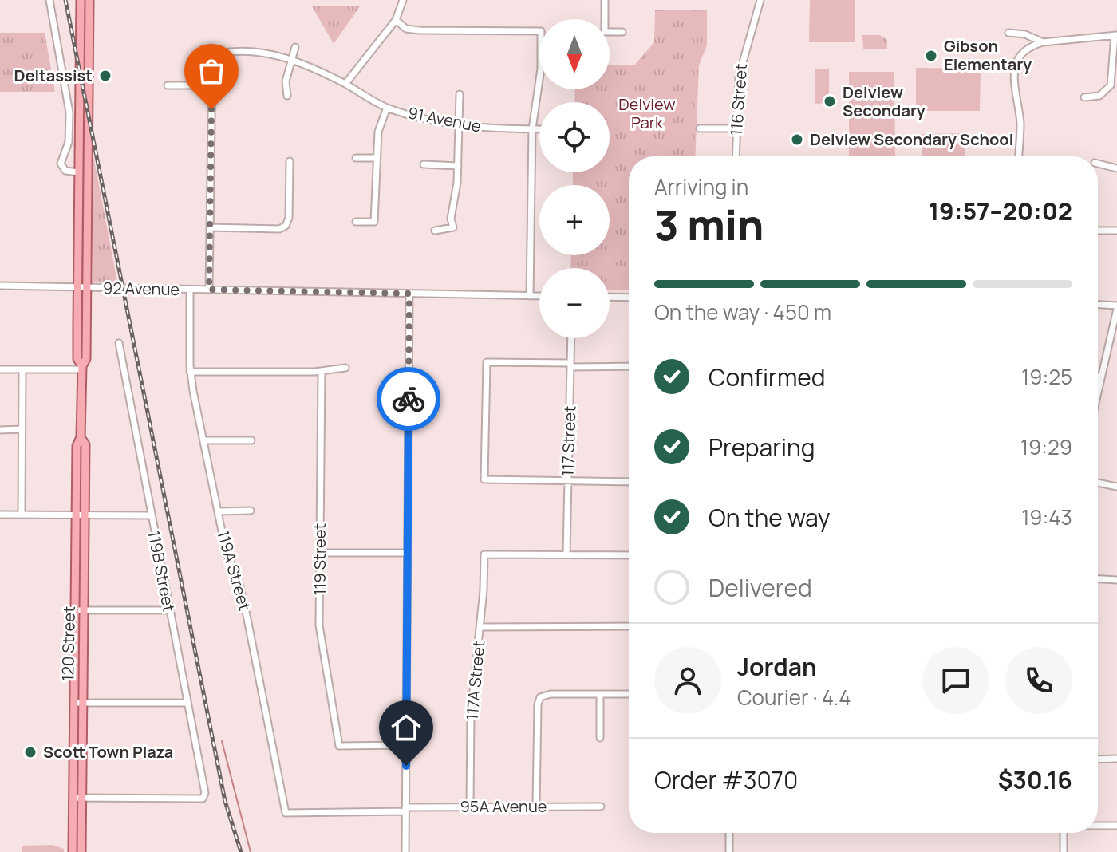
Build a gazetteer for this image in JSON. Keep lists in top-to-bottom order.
{
  "streets": {
    "main road": ["120 Street"],
    "street": [
      "116 Street",
      "91 Avenue",
      "92 Avenue",
      "117 Street",
      "119 Street",
      "119A Street",
      "119B Street",
      "117A Street",
      "95A Avenue"
    ]
  },
  "crossings": [
    ["92 Avenue", "119A Street"],
    ["92 Avenue", "120 Street"],
    ["117 Street", "117A Street"],
    ["119A Street", "95A Avenue"],
    ["119B Street", "120 Street"],
    ["117A Street", "95A Avenue"]
  ],
  "parks": ["Delview Park"],
  "places": [
    "Gibson Elementary",
    "Deltassist",
    "Delview Secondary",
    "Delview Secondary School",
    "Scott Town Plaza"
  ],
  "north": "bottom",
  "page": {
    "map_buttons": ["+", "−"],
    "heading": ["3 min", "Arriving in", "19:57–20:02"],
    "panel": [
      "Jordan",
      "Courier · 4.4",
      "Order #3070",
      "$30.16"
    ],
    "bar": "On the way · 450 m",
    "list": [
      ["Confirmed", "19:25"],
      ["Preparing", "19:29"],
      ["On the way", "19:43"],
      "Delivered"
    ]
  }
}
